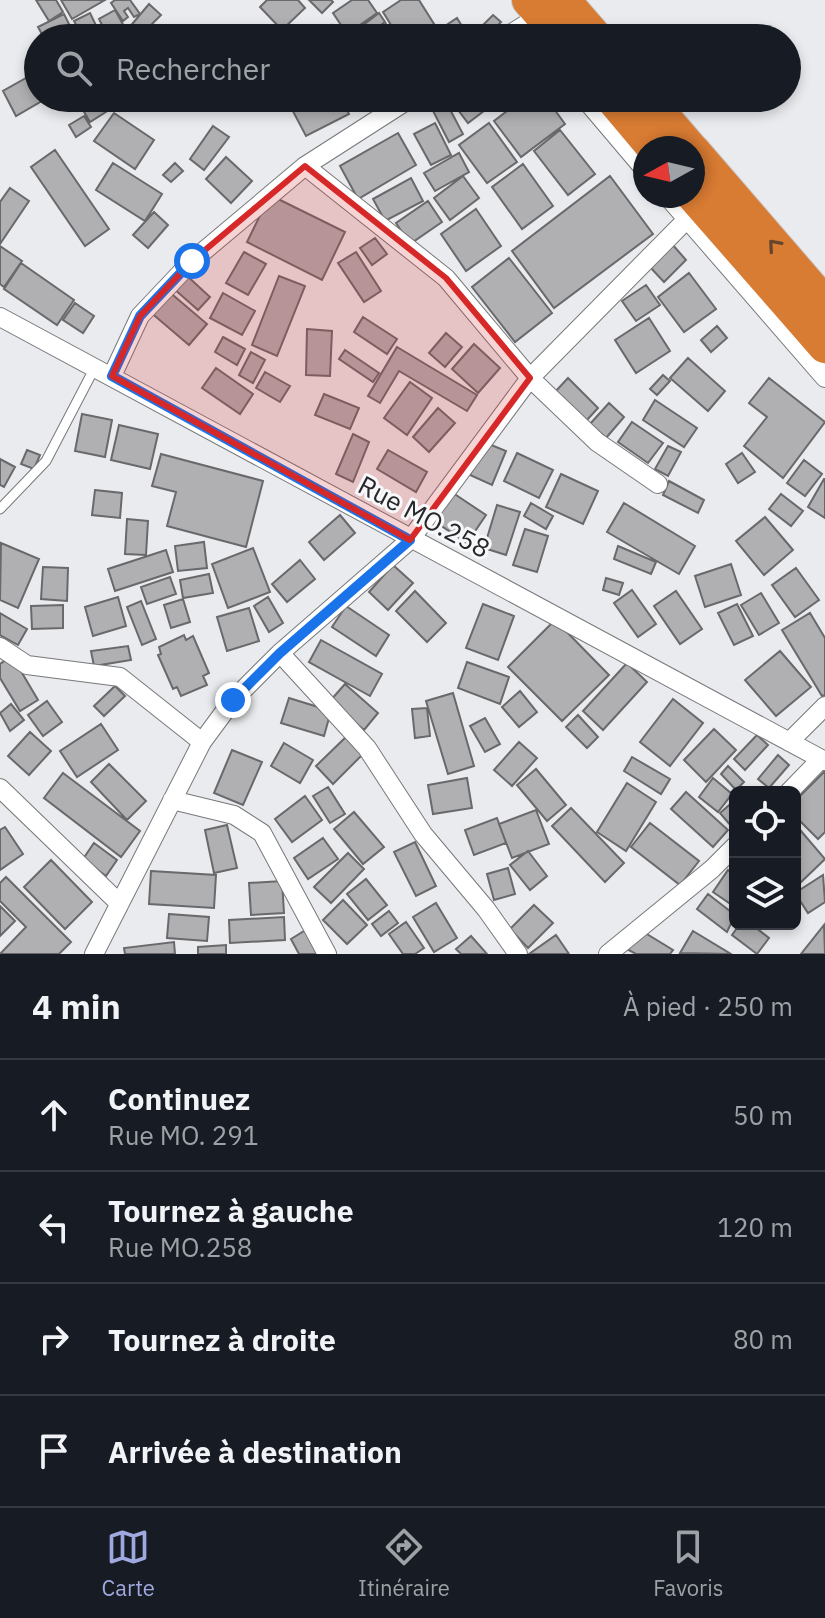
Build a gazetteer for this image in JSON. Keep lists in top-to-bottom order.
{
  "streets": {
    "street": ["Rue MO.258"]
  },
  "north": "left",
  "page": {
    "search": "Rechercher",
    "heading": ["4 min", "À pied · 250 m"],
    "list": [
      ["Continuez", "Rue MO. 291", "50 m"],
      ["Tournez à gauche", "Rue MO.258", "120 m"],
      ["Tournez à droite", "80 m"],
      "Arrivée à destination"
    ],
    "nav": ["Carte", "Itinéraire", "Favoris"]
  }
}
